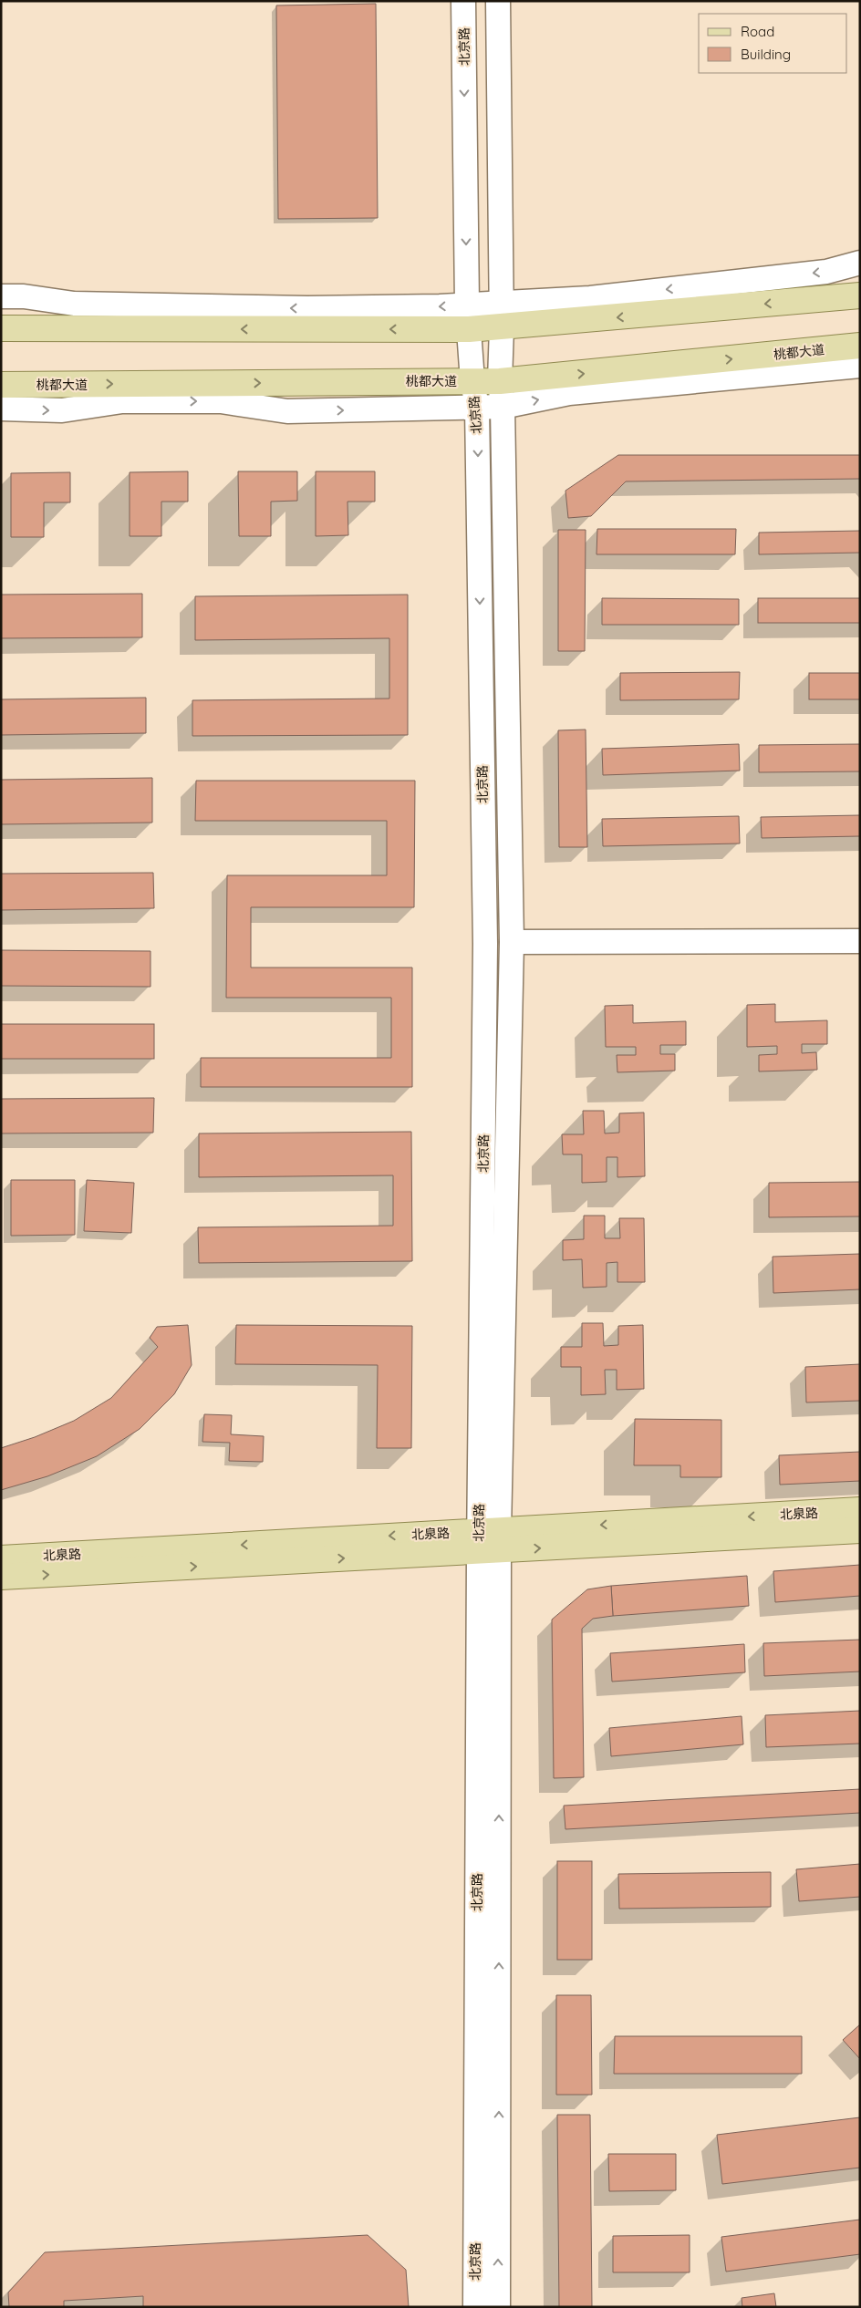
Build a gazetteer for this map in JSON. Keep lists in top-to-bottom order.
{
  "streets": {
    "main road": ["桃都大道", "北泉路"],
    "street": ["北京路"]
  },
  "crossings": [
    ["北京路", "桃都大道"],
    ["北京路", "北泉路"]
  ],
  "legend": ["Road", "Building"]
}
